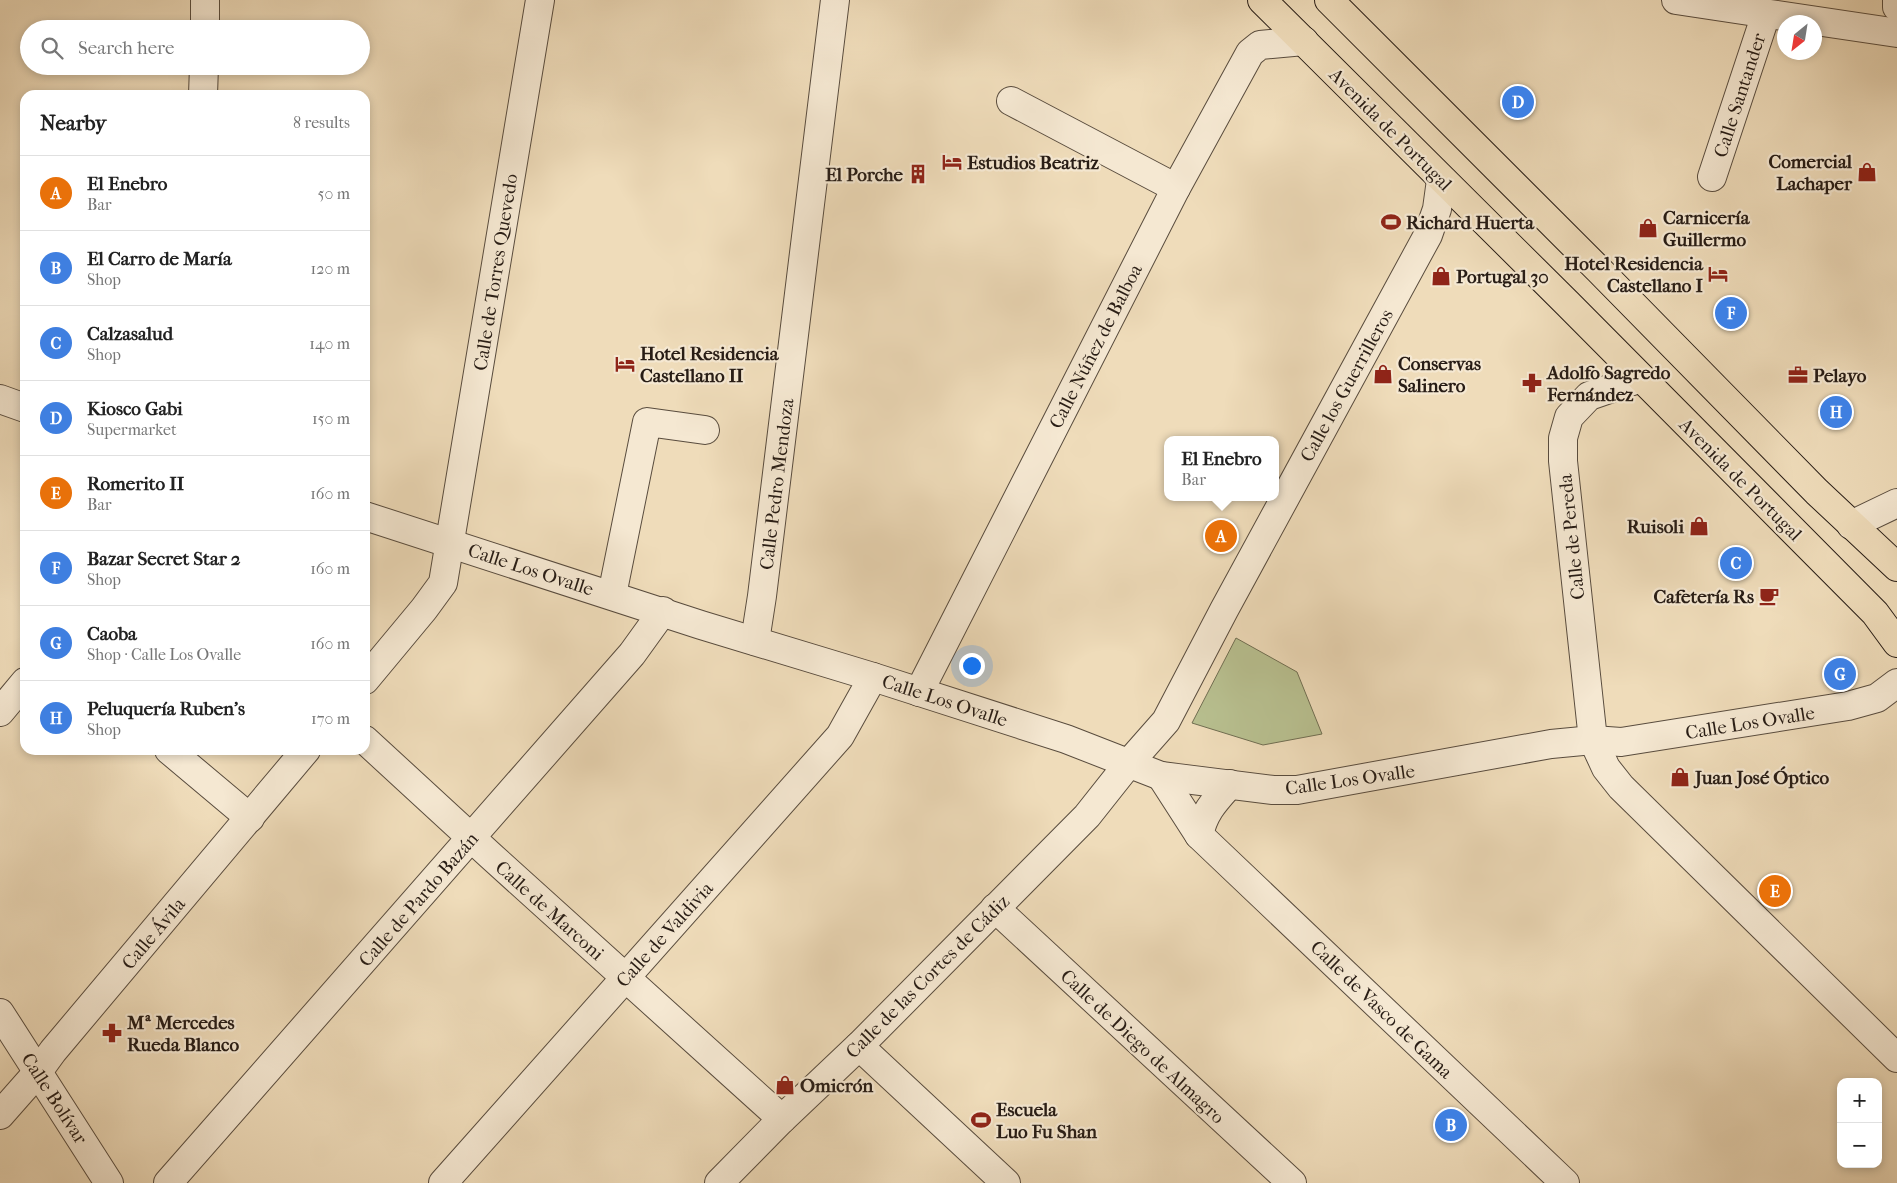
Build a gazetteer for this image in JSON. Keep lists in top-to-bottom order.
{
  "streets": {
    "main road": ["Avenida de Portugal"],
    "street": [
      "Calle Santander",
      "Calle de Torres Quevedo",
      "Calle Núñez de Balboa",
      "Calle los Guerrilleros",
      "Calle Pedro Mendoza",
      "Calle de Pereda",
      "Calle Los Ovalle",
      "Calle de Pardo Bazán",
      "Calle de Marconi",
      "Calle Ávila",
      "Calle de Valdivia",
      "Calle de las Cortes de Cádiz",
      "Calle de Vasco de Gama",
      "Calle de Diego de Almagro",
      "Calle Bolívar"
    ]
  },
  "crossings": [
    ["Avenida de Portugal", "Calle Núñez de Balboa"],
    ["Avenida de Portugal", "Calle los Guerrilleros"],
    ["Avenida de Portugal", "Calle de Pereda"],
    ["Calle de Torres Quevedo", "Calle Los Ovalle"],
    ["Calle Núñez de Balboa", "Calle Los Ovalle"],
    ["Calle los Guerrilleros", "Calle Los Ovalle"],
    ["Calle los Guerrilleros", "Calle de las Cortes de Cádiz"],
    ["Calle Pedro Mendoza", "Calle Los Ovalle"],
    ["Calle de Pereda", "Calle Los Ovalle"],
    ["Calle Los Ovalle", "Calle de Pardo Bazán"],
    ["Calle Los Ovalle", "Calle de Valdivia"],
    ["Calle Los Ovalle", "Calle de las Cortes de Cádiz"],
    ["Calle Los Ovalle", "Calle de Vasco de Gama"],
    ["Calle de Pardo Bazán", "Calle de Marconi"],
    ["Calle de Marconi", "Calle de Valdivia"],
    ["Calle de Marconi", "Calle de las Cortes de Cádiz"],
    ["Calle Ávila", "Calle Bolívar"],
    ["Calle de las Cortes de Cádiz", "Calle de Diego de Almagro"]
  ],
  "places": {
    "hotel": ["Estudios Beatriz", "Hotel Residencia Castellano I", "Hotel Residencia Castellano II"],
    "shop": [
      "Comercial Lachaper",
      "Carnicería Guillermo",
      "Portugal 30",
      "Conservas Salinero",
      "Ruisoli",
      "Juan José Óptico",
      "Omicrón"
    ],
    "building": ["El Porche"],
    "sports": ["Richard Huerta", "Escuela Luo Fu Shan"],
    "office": ["Pelayo"],
    "pharmacy": ["Adolfo Sagredo Fernández", "Mª Mercedes Rueda Blanco"],
    "cafe": ["Cafetería Rs"]
  },
  "north": "bottom left",
  "page": {
    "search": "Search here",
    "pins": [
      "D",
      "F",
      "H",
      "A",
      "C",
      "G",
      "E",
      "B"
    ],
    "heading": ["Nearby", "8 results"],
    "list": [
      {
        "mark": "A",
        "name": "El Enebro",
        "note": "Bar",
        "value": "50 m"
      },
      {
        "mark": "B",
        "name": "El Carro de María",
        "note": "Shop",
        "value": "120 m"
      },
      {
        "mark": "C",
        "name": "Calzasalud",
        "note": "Shop",
        "value": "140 m"
      },
      {
        "mark": "D",
        "name": "Kiosco Gabi",
        "note": "Supermarket",
        "value": "150 m"
      },
      {
        "mark": "E",
        "name": "Romerito II",
        "note": "Bar",
        "value": "160 m"
      },
      {
        "mark": "F",
        "name": "Bazar Secret Star 2",
        "note": "Shop",
        "value": "160 m"
      },
      {
        "mark": "G",
        "name": "Caoba",
        "note": "Shop · Calle Los Ovalle",
        "value": "160 m"
      },
      {
        "mark": "H",
        "name": "Peluquería Ruben's",
        "note": "Shop",
        "value": "170 m"
      }
    ],
    "popup": ["El Enebro", "Bar"],
    "map_buttons": ["+", "−"]
  }
}
